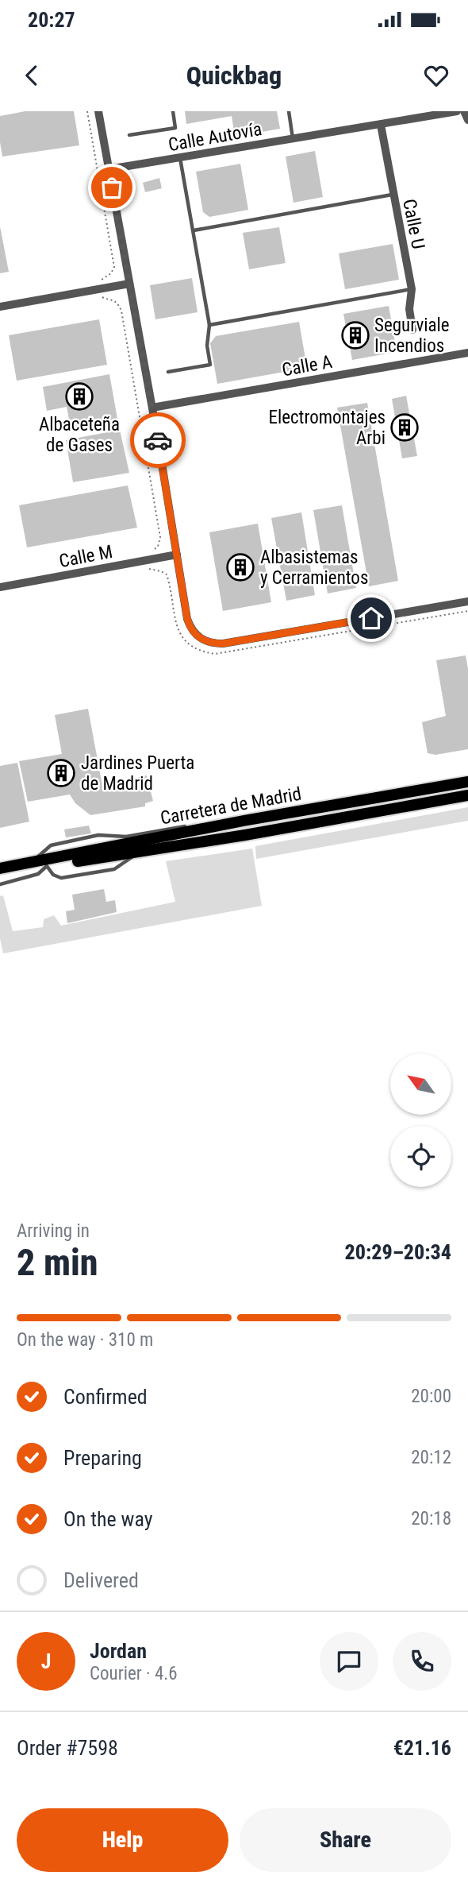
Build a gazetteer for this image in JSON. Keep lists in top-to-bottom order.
{
  "streets": {
    "main road": ["Carretera de Madrid"],
    "street": [
      "Calle Autovía",
      "Calle U",
      "Calle A",
      "Calle M"
    ]
  },
  "crossings": [
    ["Calle Autovía", "Calle U"]
  ],
  "places": {
    "building": [
      "Segurviale Incendios",
      "Albaceteña de Gases",
      "Electromontajes Arbi",
      "Albasistemas y Cerramientos",
      "Jardines Puerta de Madrid"
    ]
  },
  "north": "top left",
  "page": {
    "status": "20:27",
    "header": "Quickbag",
    "heading": ["2 min", "Arriving in", "20:29–20:34"],
    "panel": [
      "Jordan",
      "Courier · 4.6",
      "Order #7598",
      "€21.16"
    ],
    "bar": "On the way · 310 m",
    "list": [
      ["Confirmed", "20:00"],
      ["Preparing", "20:12"],
      ["On the way", "20:18"],
      "Delivered"
    ],
    "round": "J",
    "buttons": ["Help", "Share"]
  }
}
